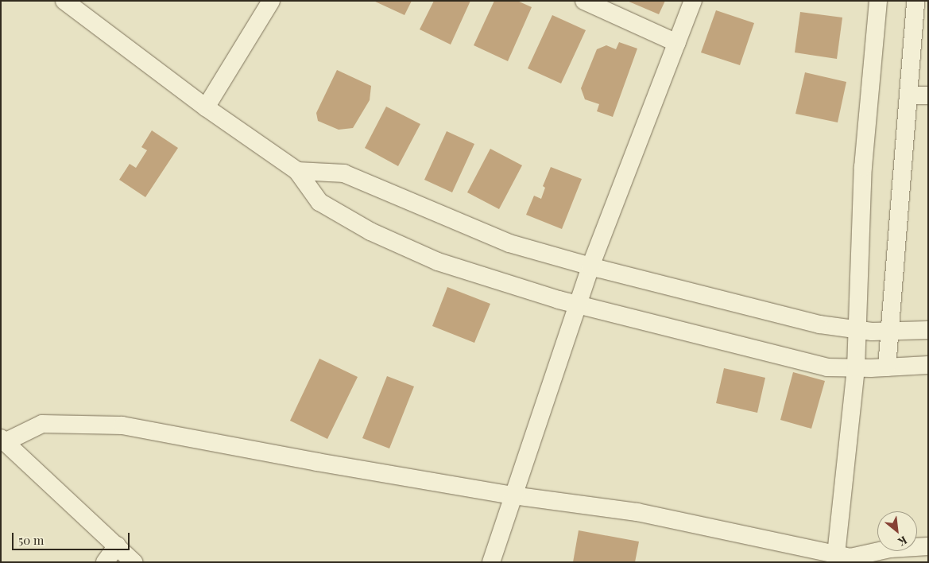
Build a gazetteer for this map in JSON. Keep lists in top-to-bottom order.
{
  "scale_bar": "50 m",
  "north": "bottom right"
}
